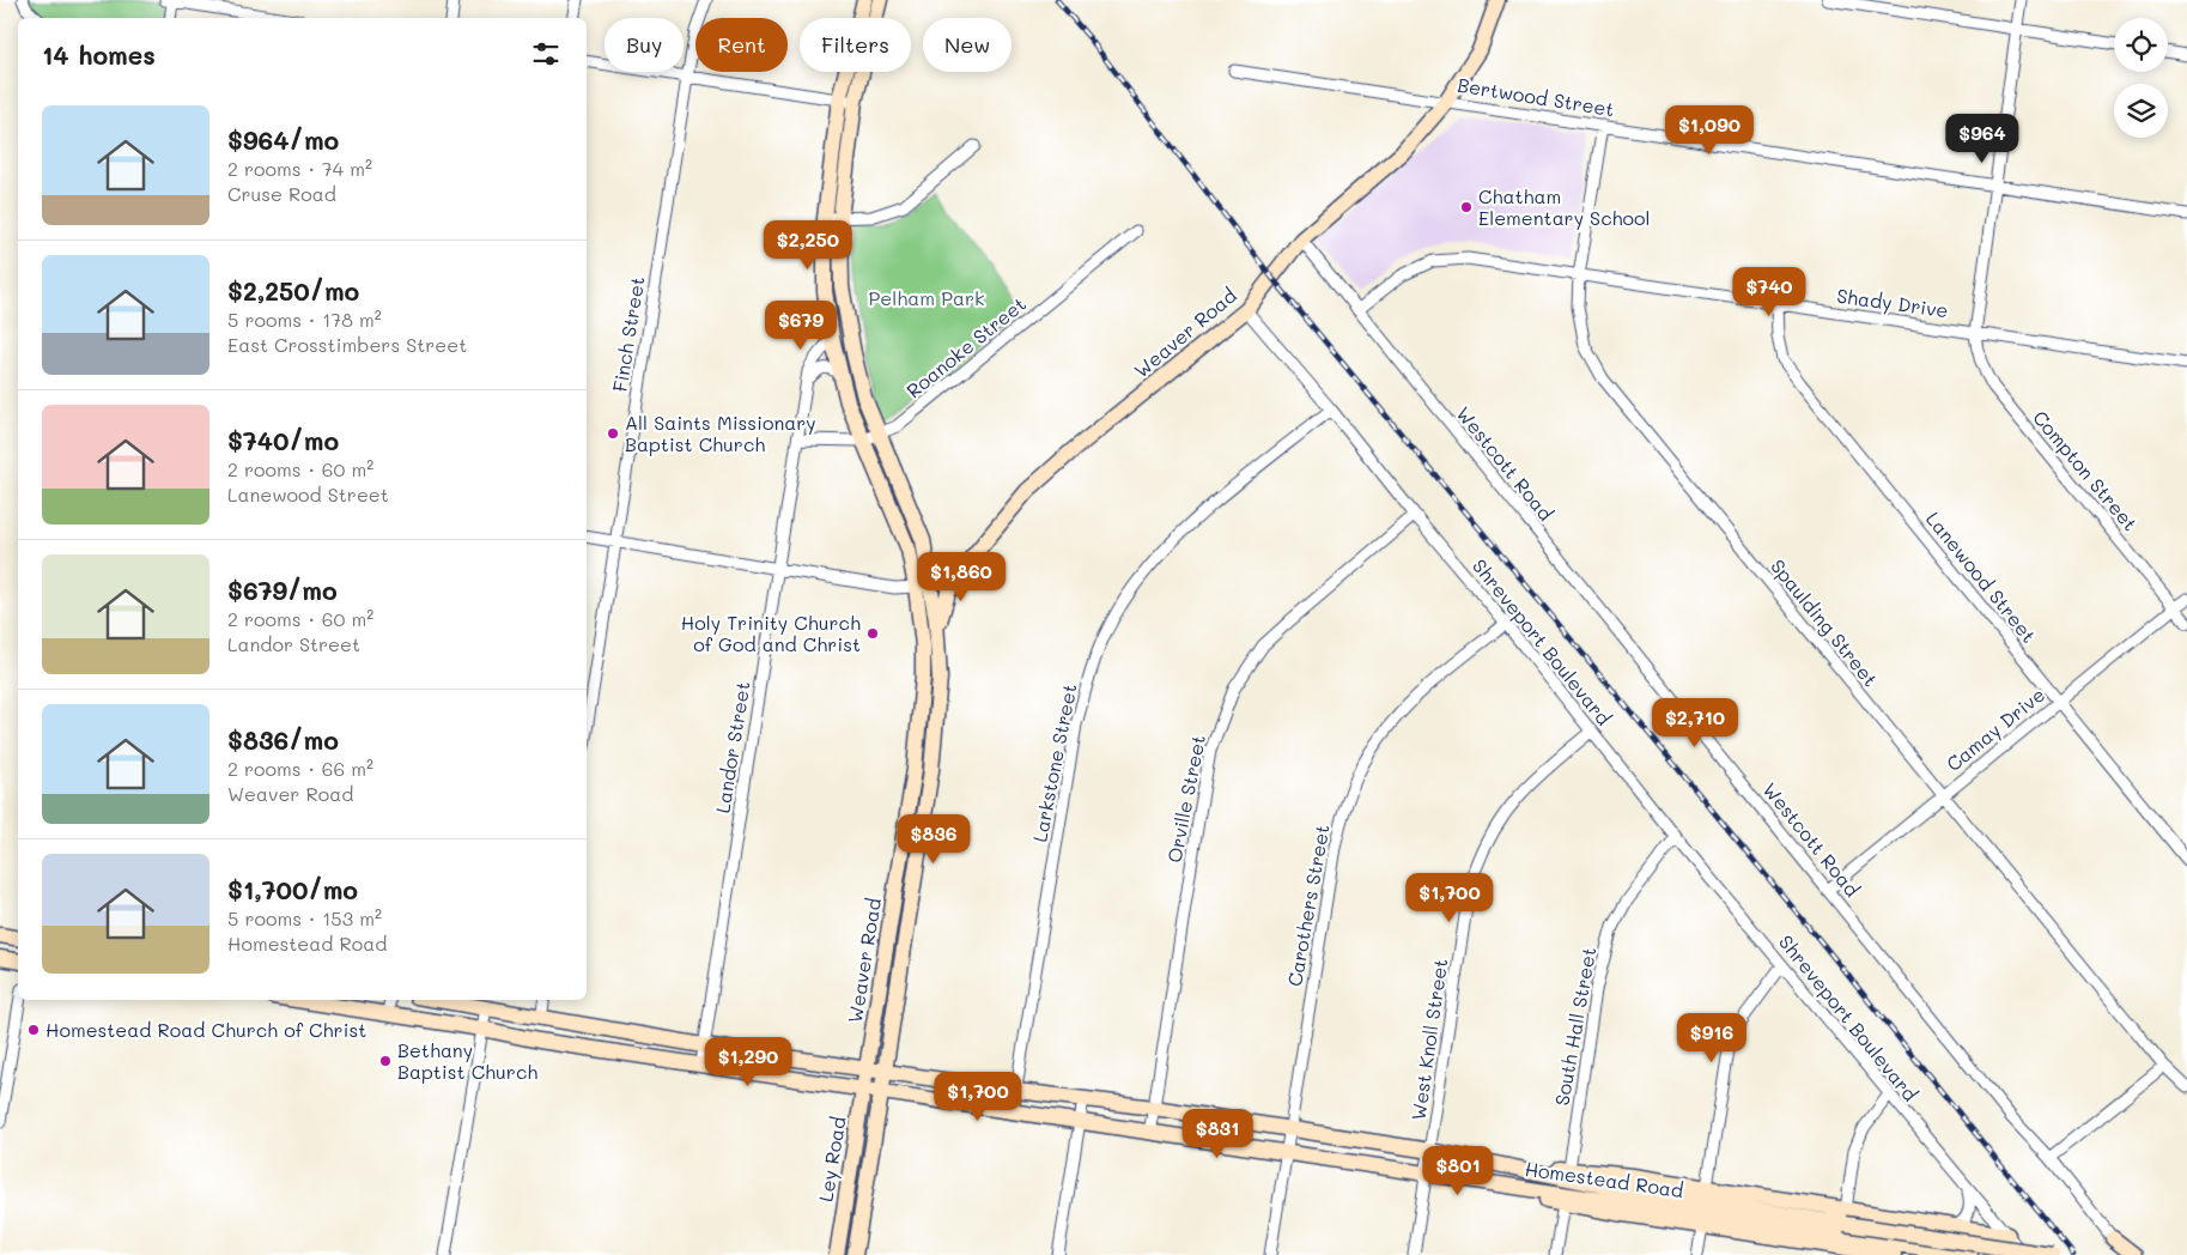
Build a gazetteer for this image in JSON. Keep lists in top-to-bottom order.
{
  "streets": {
    "main road": ["Weaver Road", "Ley Road", "Homestead Road"],
    "street": [
      "Bertwood Street",
      "Shady Drive",
      "Finch Street",
      "Roanoke Street",
      "Westcott Road",
      "Compton Street",
      "Lanewood Street",
      "Spaulding Street",
      "Shreveport Boulevard",
      "Camay Drive",
      "Landor Street",
      "Larkstone Street",
      "Orville Street",
      "Carothers Street",
      "South Hall Street",
      "West Knoll Street"
    ]
  },
  "crossings": [
    ["Bertwood Street", "Weaver Road"],
    ["Bertwood Street", "Compton Street"],
    ["Bertwood Street", "Spaulding Street"],
    ["Shady Drive", "Westcott Road"],
    ["Shady Drive", "Compton Street"],
    ["Shady Drive", "Lanewood Street"],
    ["Shady Drive", "Spaulding Street"],
    ["Weaver Road", "Westcott Road"],
    ["Weaver Road", "Shreveport Boulevard"],
    ["Weaver Road", "Ley Road"],
    ["Weaver Road", "Homestead Road"],
    ["Roanoke Street", "Landor Street"],
    ["Westcott Road", "Camay Drive"],
    ["Compton Street", "Camay Drive"],
    ["Lanewood Street", "Camay Drive"],
    ["Spaulding Street", "Camay Drive"],
    ["Shreveport Boulevard", "Larkstone Street"],
    ["Shreveport Boulevard", "Orville Street"],
    ["Shreveport Boulevard", "Carothers Street"],
    ["Shreveport Boulevard", "South Hall Street"],
    ["Shreveport Boulevard", "West Knoll Street"],
    ["Landor Street", "Homestead Road"],
    ["Larkstone Street", "Homestead Road"],
    ["Orville Street", "Homestead Road"],
    ["Carothers Street", "Homestead Road"],
    ["West Knoll Street", "Homestead Road"],
    ["Ley Road", "Homestead Road"]
  ],
  "parks": ["Pelham Park"],
  "places": [
    "Chatham Elementary School",
    "All Saints Missionary Baptist Church",
    "Holy Trinity Church of God and Christ",
    "Homestead Road Church of Christ",
    "Bethany Baptist Church"
  ],
  "page": {
    "chip": [
      "Buy",
      "Rent",
      "Filters",
      "New"
    ],
    "heading": "14 homes",
    "list": [
      {
        "name": "$964/mo",
        "note": "2 rooms · 74 m² · Cruse Road"
      },
      {
        "name": "$2,250/mo",
        "note": "5 rooms · 178 m² · East Crosstimbers Street"
      },
      {
        "name": "$740/mo",
        "note": "2 rooms · 60 m² · Lanewood Street"
      },
      {
        "name": "$679/mo",
        "note": "2 rooms · 60 m² · Landor Street"
      },
      {
        "name": "$836/mo",
        "note": "2 rooms · 66 m² · Weaver Road"
      },
      {
        "name": "$1,700/mo",
        "note": "5 rooms · 153 m² · Homestead Road"
      }
    ],
    "price": [
      "$1,090",
      "$964",
      "$2,250",
      "$740",
      "$679",
      "$1,860",
      "$2,710",
      "$836",
      "$1,700",
      "$916",
      "$1,290",
      "$1,700",
      "$831",
      "$801"
    ]
  }
}
